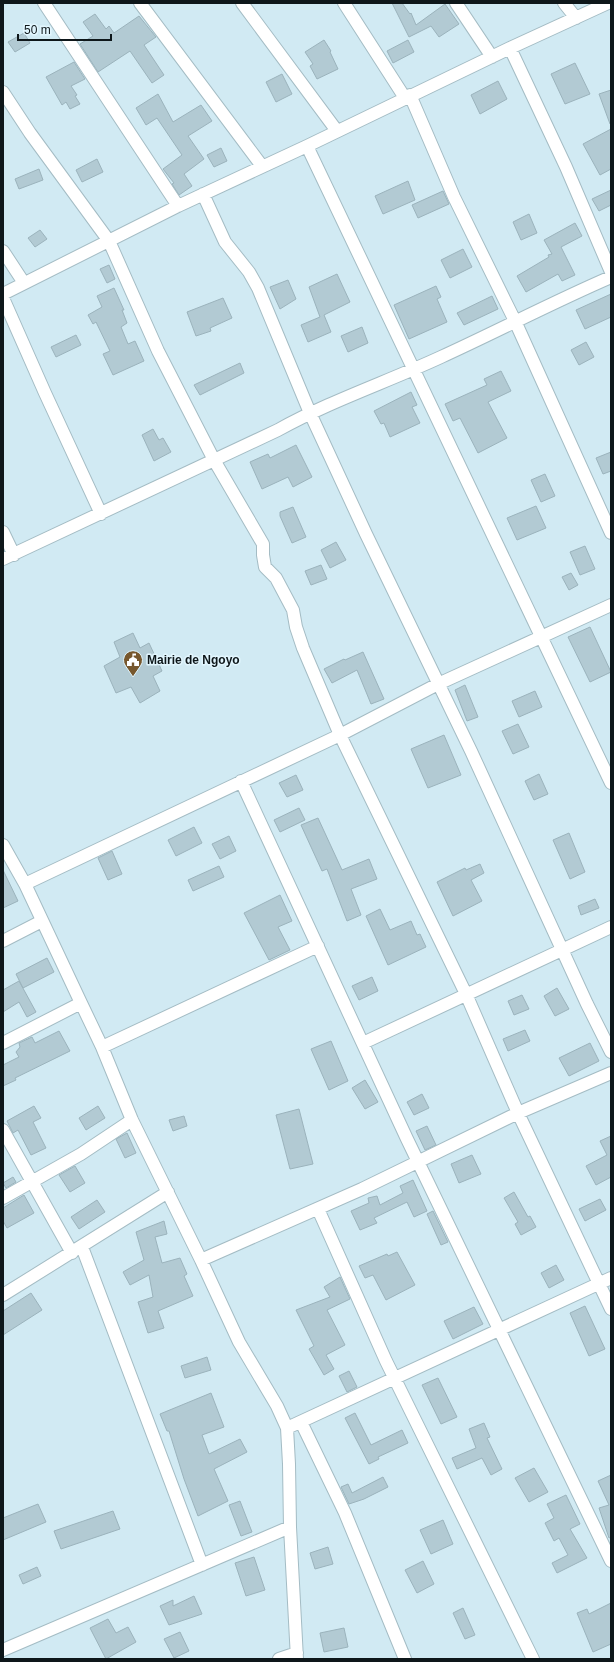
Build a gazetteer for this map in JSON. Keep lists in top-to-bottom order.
{
  "places": {
    "public building": ["Mairie de Ngoyo"]
  },
  "scale_bar": "50 m"
}
